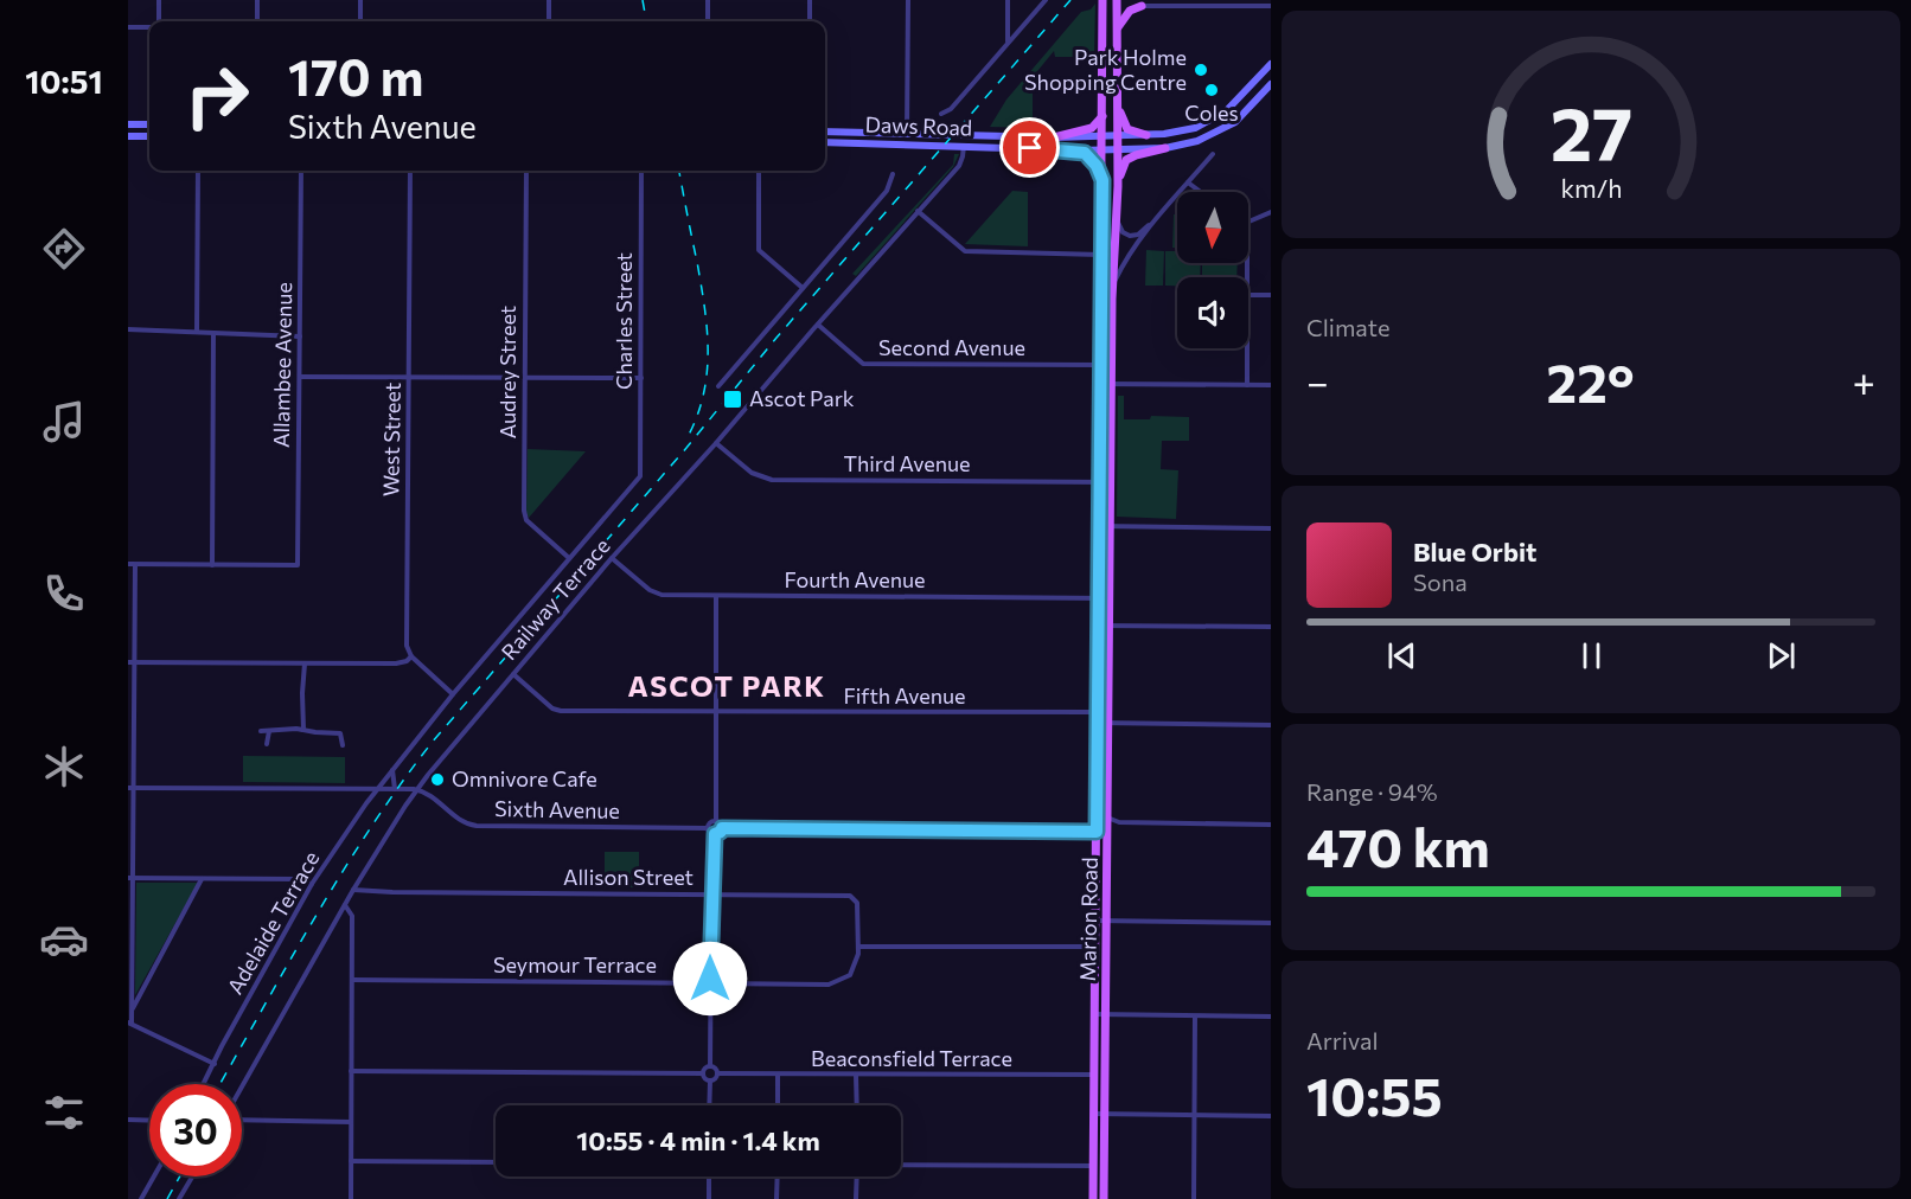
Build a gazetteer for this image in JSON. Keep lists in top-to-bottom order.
{
  "streets": {
    "main road": ["Daws Road", "Marion Road"],
    "street": [
      "Charles Street",
      "Second Avenue",
      "Allambee Avenue",
      "Audrey Street",
      "West Street",
      "Third Avenue",
      "Fourth Avenue",
      "Railway Terrace",
      "Fifth Avenue",
      "Sixth Avenue",
      "Allison Street",
      "Adelaide Terrace",
      "Seymour Terrace",
      "Beaconsfield Terrace"
    ]
  },
  "crossings": [
    ["Daws Road", "Railway Terrace"],
    ["Daws Road", "Marion Road"],
    ["Charles Street", "Adelaide Terrace"],
    ["Second Avenue", "Railway Terrace"],
    ["Second Avenue", "Marion Road"],
    ["Audrey Street", "Adelaide Terrace"],
    ["Third Avenue", "Railway Terrace"],
    ["Third Avenue", "Marion Road"],
    ["Fourth Avenue", "Railway Terrace"],
    ["Fourth Avenue", "Marion Road"],
    ["Railway Terrace", "Fifth Avenue"],
    ["Railway Terrace", "Sixth Avenue"],
    ["Railway Terrace", "Allison Street"],
    ["Fifth Avenue", "Marion Road"],
    ["Allison Street", "Seymour Terrace"],
    ["Marion Road", "Beaconsfield Terrace"]
  ],
  "districts": ["ASCOT PARK"],
  "places": {
    "other": ["Park Holme Shopping Centre", "Coles", "Omnivore Cafe"],
    "transit": ["Ascot Park"]
  },
  "north": "bottom",
  "page": {
    "tabs": "10:51",
    "turn": ["170 m", "Sixth Avenue"],
    "tile": [
      "Climate",
      ["Range · 94%", "470 km"],
      ["Arrival", "10:55"]
    ],
    "heat": ["−", "22°", "+"],
    "song": ["Blue Orbit", "Sona"],
    "limit": "30",
    "trip": "10:55 · 4 min · 1.4 km",
    "gauge": ["27", "km/h"]
  }
}
